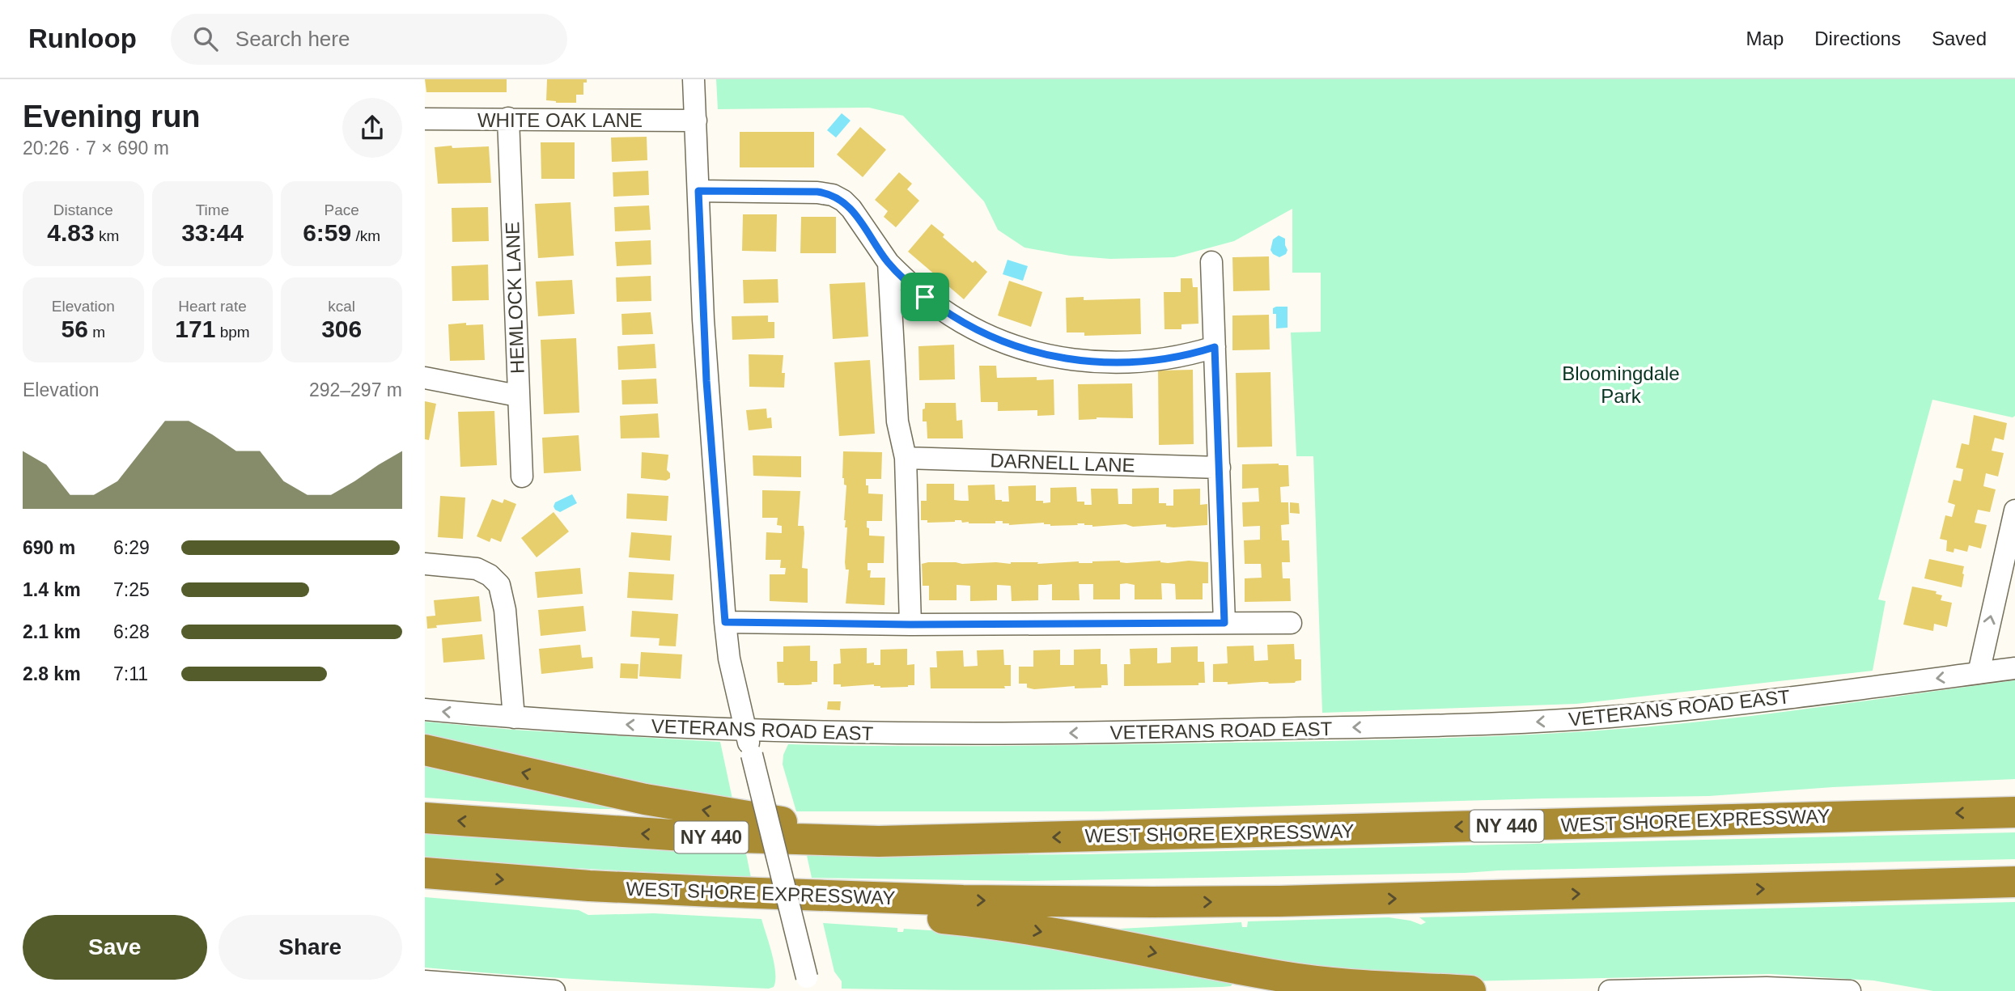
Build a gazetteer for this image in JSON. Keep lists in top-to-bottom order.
{
  "streets": {
    "highway": ["WEST SHORE EXPRESSWAY", "NY 440"],
    "street": [
      "WHITE OAK LANE",
      "HEMLOCK LANE",
      "DARNELL LANE",
      "VETERANS ROAD EAST"
    ]
  },
  "crossings": [
    ["WHITE OAK LANE", "HEMLOCK LANE"]
  ],
  "parks": ["Bloomingdale Park"],
  "page": {
    "header": "Runloop",
    "search": "Search here",
    "nav": ["Map", "Directions", "Saved"],
    "heading": ["Evening run", "20:26 · 7 × 690 m"],
    "stats": [
      ["Distance", "4.83 km"],
      ["Time", "33:44"],
      ["Pace", "6:59 /km"],
      ["Elevation", "56 m"],
      ["Heart rate", "171 bpm"],
      ["kcal", "306"]
    ],
    "chart": ["Elevation", "292–297 m"],
    "list": [
      {
        "name": "690 m",
        "note": "6:29"
      },
      {
        "name": "1.4 km",
        "note": "7:25"
      },
      {
        "name": "2.1 km",
        "note": "6:28"
      },
      {
        "name": "2.8 km",
        "note": "7:11"
      }
    ],
    "buttons": ["Save", "Share"]
  }
}
